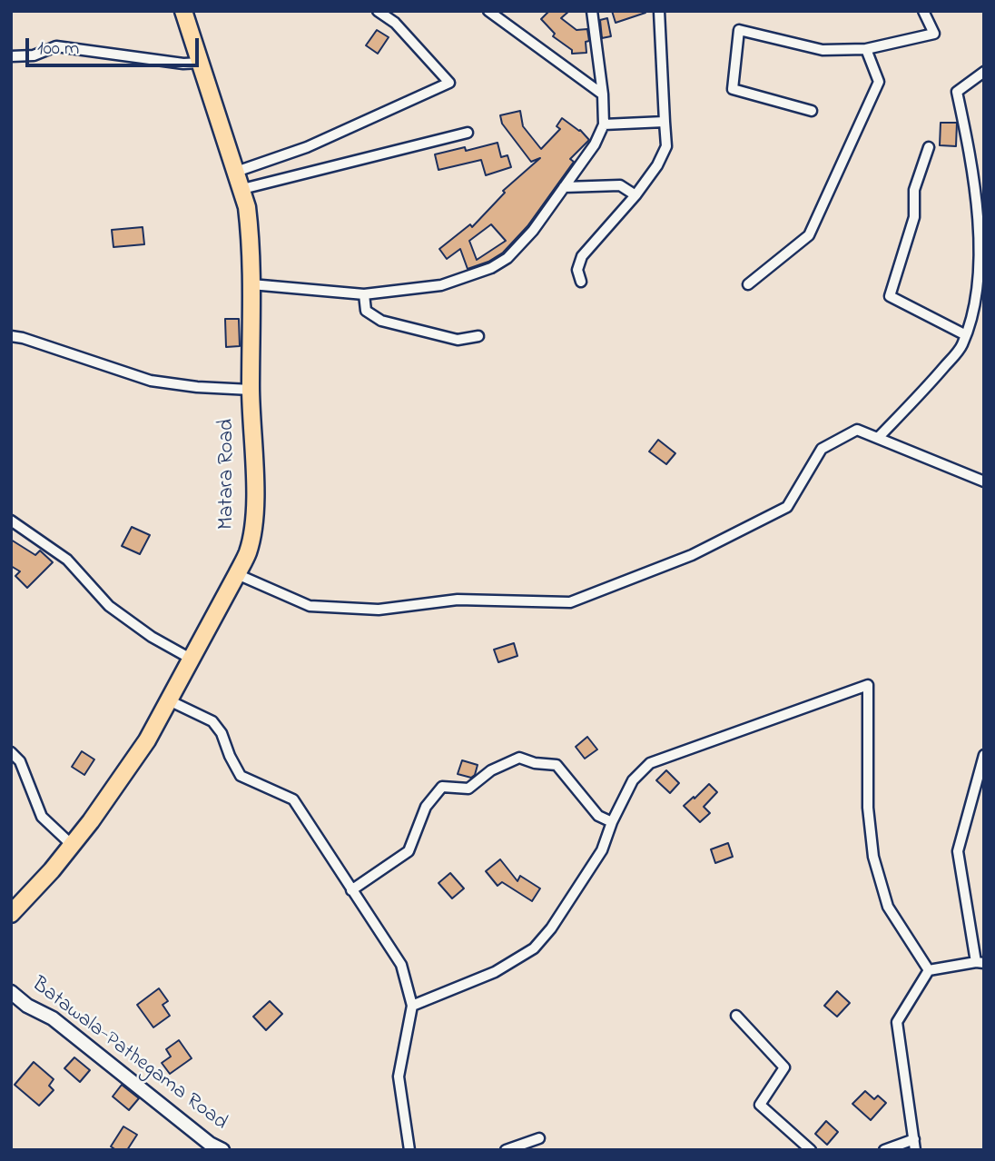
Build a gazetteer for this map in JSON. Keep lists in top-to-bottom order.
{
  "streets": {
    "highway": ["Matara Road"],
    "main road": ["Batawala-Pathegama Road"]
  },
  "scale_bar": "100 m"
}
